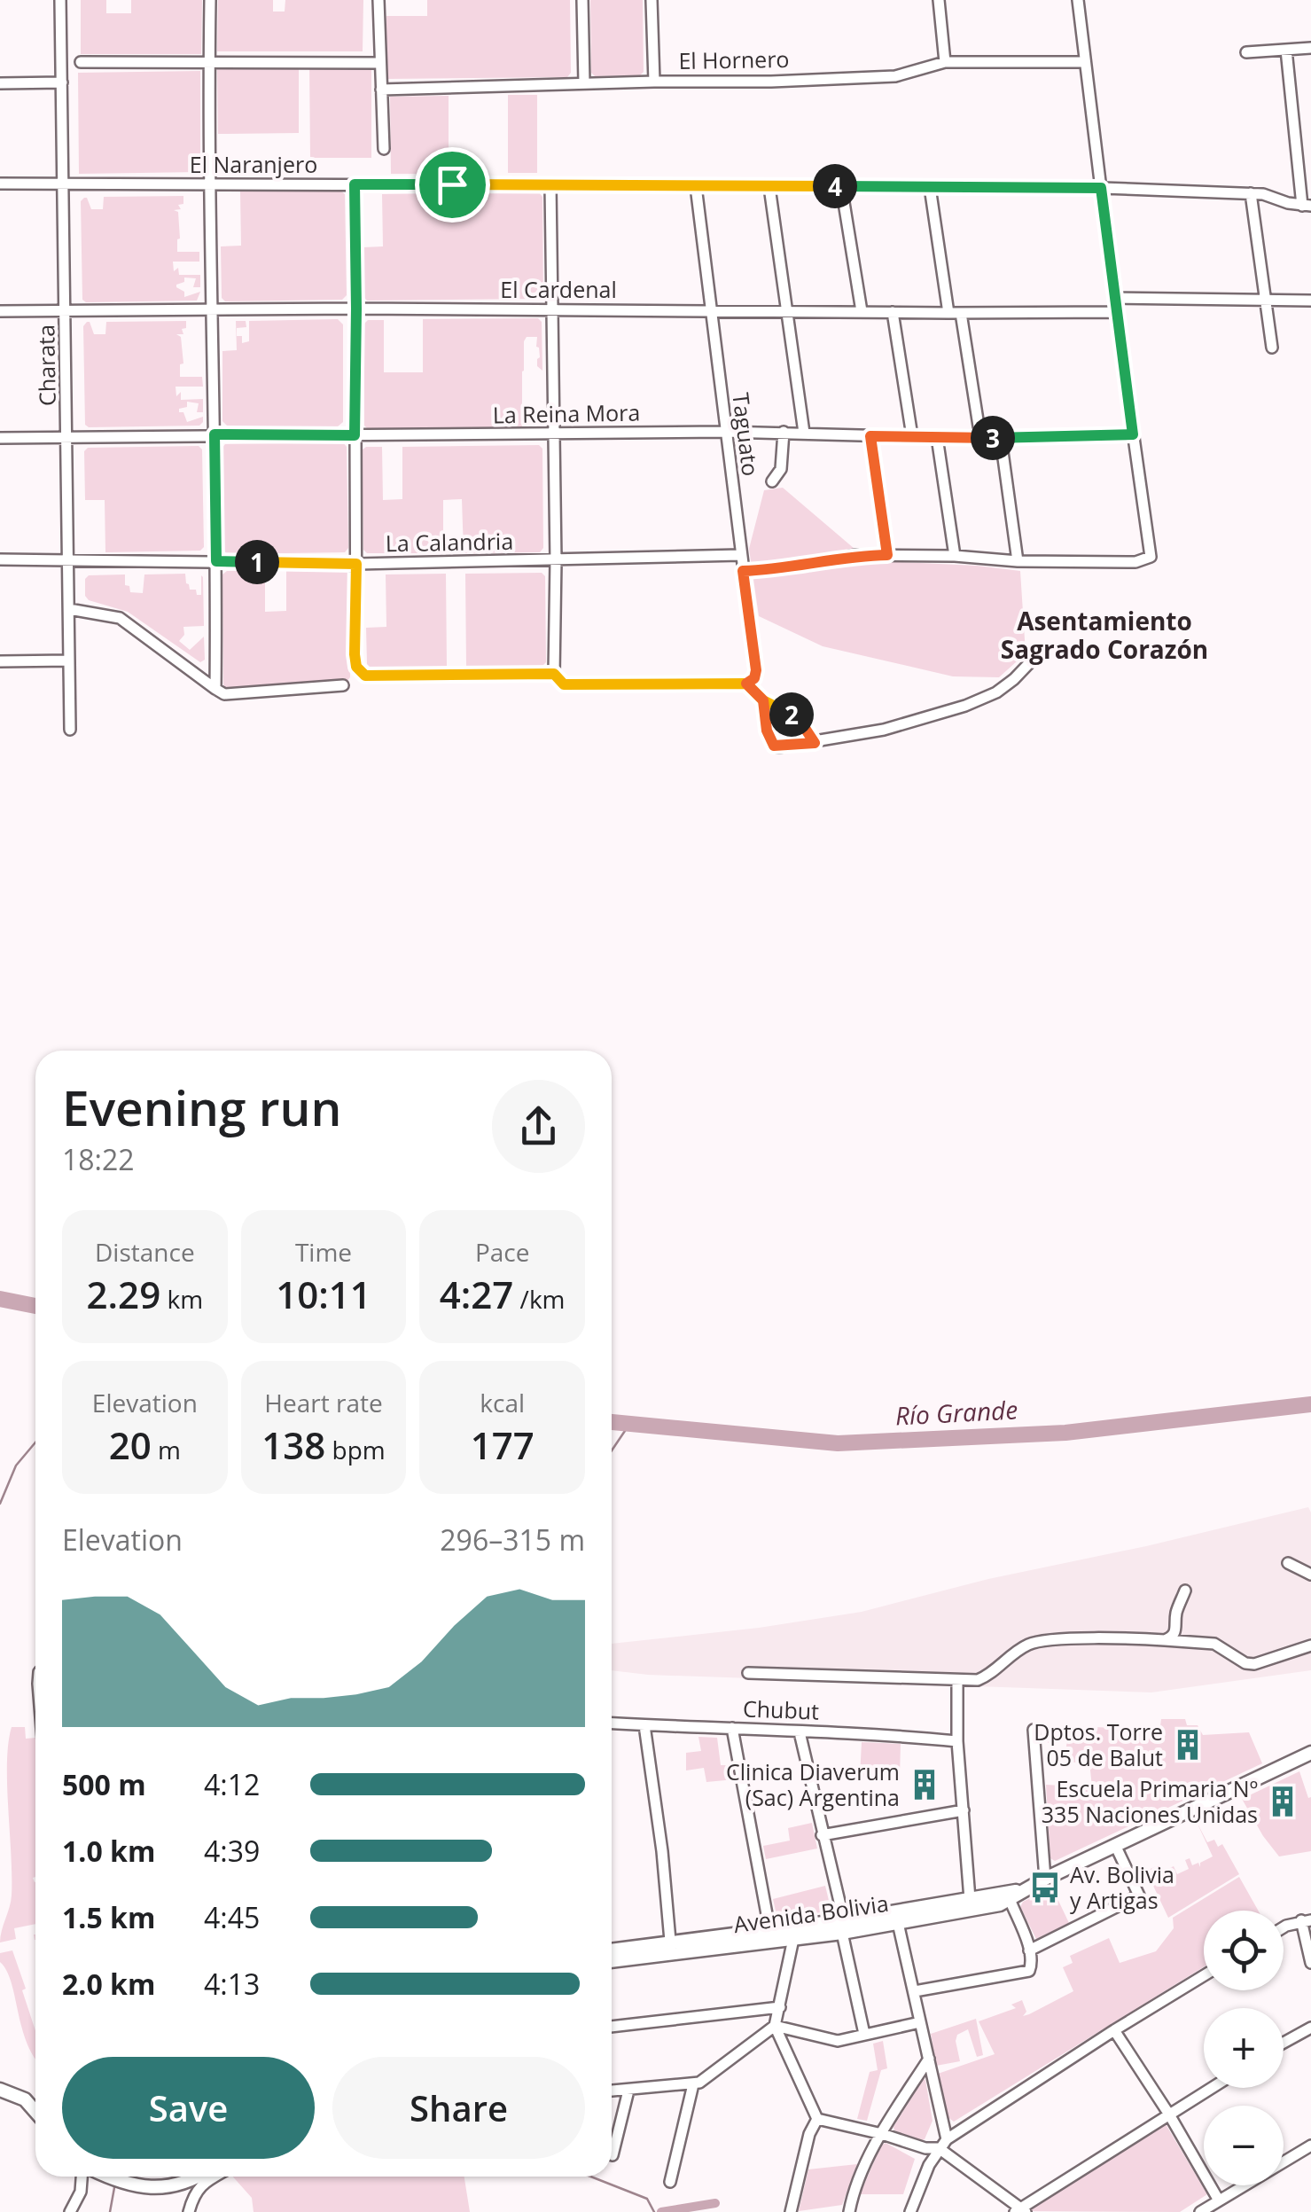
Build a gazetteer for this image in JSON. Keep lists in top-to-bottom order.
{
  "streets": {
    "street": [
      "El Hornero",
      "El Naranjero",
      "El Cardenal",
      "Charata",
      "La Reina Mora",
      "Taguato",
      "La Calandria",
      "Chubut",
      "Avenida Bolivia"
    ]
  },
  "crossings": [
    ["El Naranjero", "Charata"],
    ["El Naranjero", "Taguato"],
    ["El Cardenal", "Charata"],
    ["El Cardenal", "Taguato"],
    ["Charata", "La Reina Mora"],
    ["Charata", "La Calandria"],
    ["La Reina Mora", "Taguato"],
    ["Taguato", "La Calandria"]
  ],
  "districts": ["Asentamiento Sagrado Corazón"],
  "water": ["Río Grande"],
  "places": {
    "building": ["Dptos. Torre 05 de Balut", "Clinica Diaverum (Sac) Argentina", "Escuela Primaria Nº 335 Naciones Unidas"],
    "bus stop": ["Av. Bolivia y Artigas"]
  },
  "page": {
    "pins": [
      "4",
      "3",
      "1",
      "2"
    ],
    "heading": ["Evening run", "18:22"],
    "stats": [
      ["Distance", "2.29 km"],
      ["Time", "10:11"],
      ["Pace", "4:27 /km"],
      ["Elevation", "20 m"],
      ["Heart rate", "138 bpm"],
      ["kcal", "177"]
    ],
    "chart": ["Elevation", "296–315 m"],
    "list": [
      {
        "name": "500 m",
        "note": "4:12"
      },
      {
        "name": "1.0 km",
        "note": "4:39"
      },
      {
        "name": "1.5 km",
        "note": "4:45"
      },
      {
        "name": "2.0 km",
        "note": "4:13"
      }
    ],
    "map_buttons": ["+", "−"],
    "buttons": ["Save", "Share"]
  }
}
